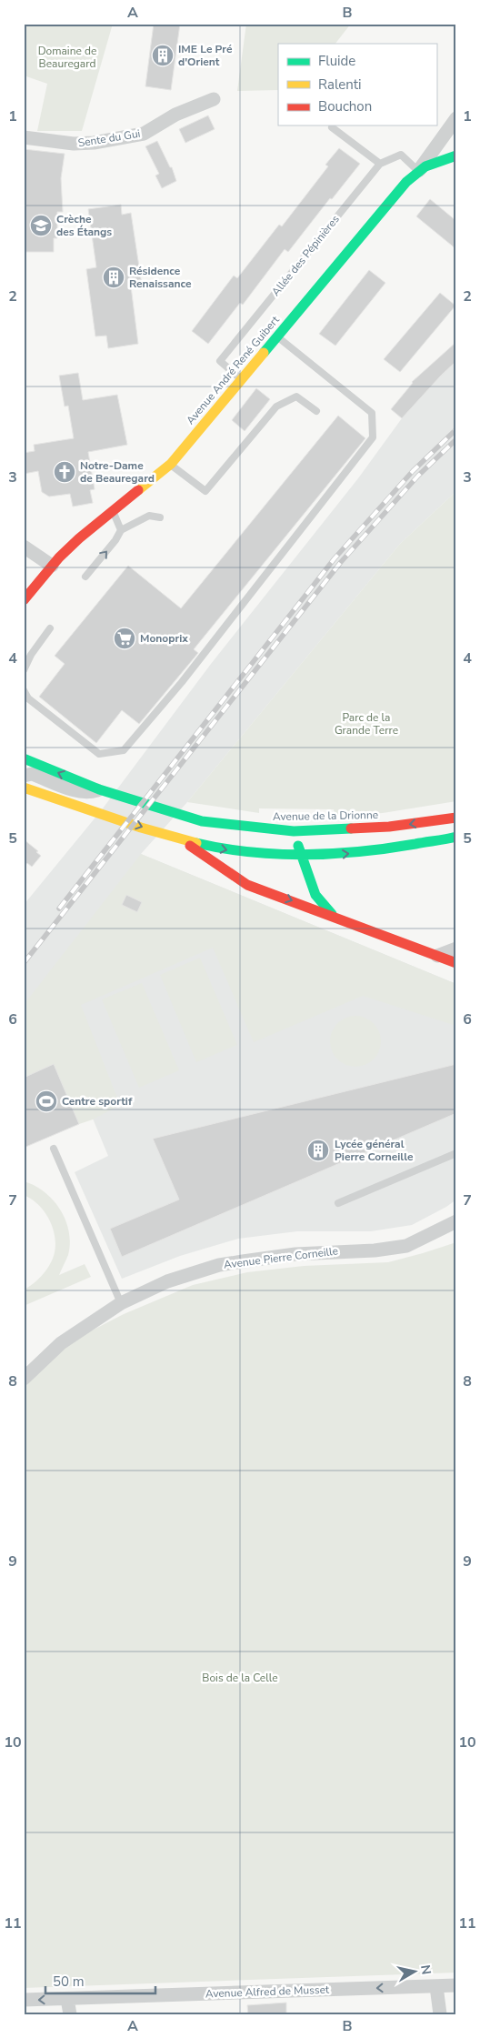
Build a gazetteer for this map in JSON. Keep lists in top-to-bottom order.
{
  "streets": {
    "street": [
      "Sente du Gui",
      "Avenue André René Guibert",
      "Avenue de la Drionne",
      "Avenue Pierre Corneille",
      "Avenue Alfred de Musset"
    ],
    "lane": ["Allée des Pépinières"]
  },
  "crossings": [
    ["Allée des Pépinières", "Avenue André René Guibert"]
  ],
  "one_way": ["Avenue Alfred de Musset"],
  "parks": ["Domaine de Beauregard", "Parc de la Grande Terre", "Bois de la Celle"],
  "places": {
    "building": ["IME Le Pré d'Orient", "Résidence Renaissance", "Lycée général Pierre Corneille"],
    "school or university": ["Crèche des Étangs"],
    "church": ["Notre-Dame de Beauregard"],
    "supermarket": ["Monoprix"],
    "sports": ["Centre sportif"]
  },
  "legend": ["Fluide", "Ralenti", "Bouchon"],
  "scale_bar": "50 m",
  "north": "right",
  "grid": {
    "columns": ["A", "B"],
    "rows": [
      "1",
      "2",
      "3",
      "4",
      "5",
      "6",
      "7",
      "8",
      "9",
      "10",
      "11"
    ]
  }
}
